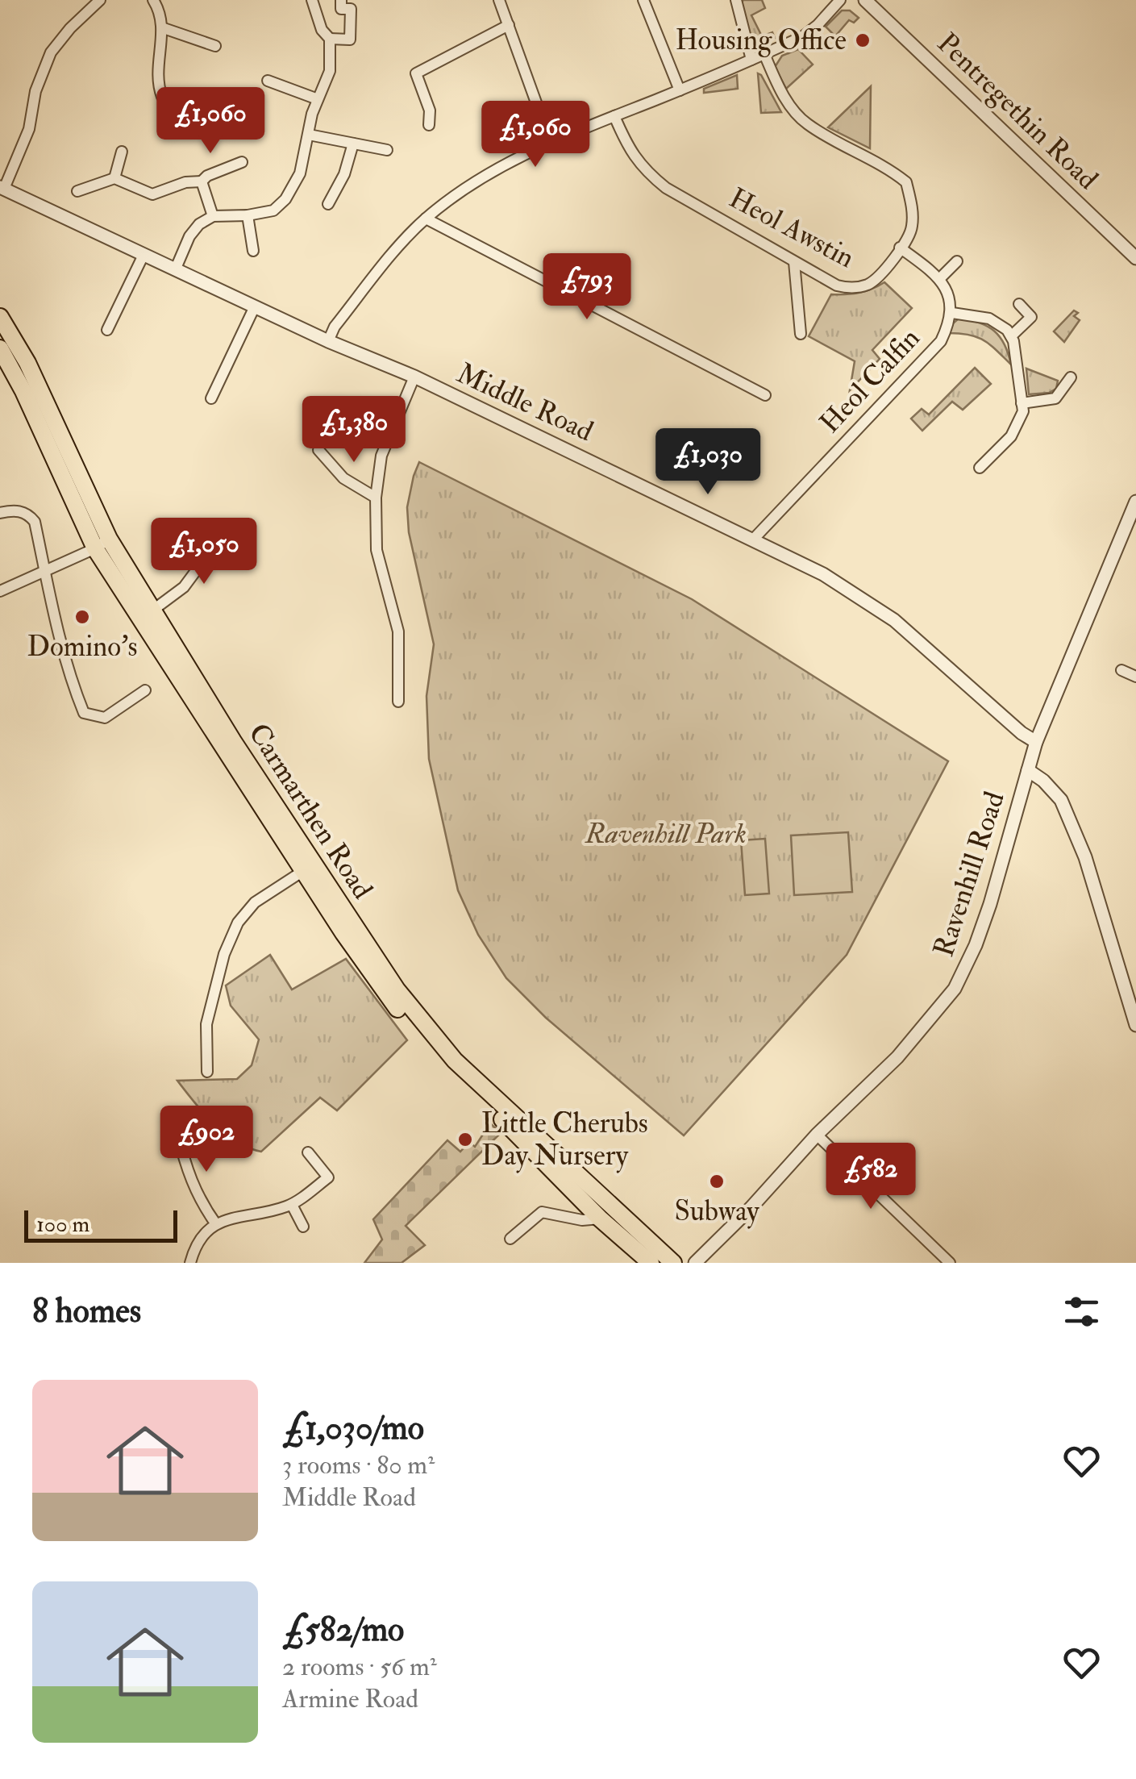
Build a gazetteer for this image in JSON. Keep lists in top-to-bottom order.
{
  "streets": {
    "main road": ["Carmarthen Road"],
    "street": [
      "Pentregethin Road",
      "Heol Awstin",
      "Heol Calfin",
      "Middle Road",
      "Ravenhill Road"
    ]
  },
  "crossings": [
    ["Heol Calfin", "Middle Road"],
    ["Middle Road", "Ravenhill Road"]
  ],
  "parks": ["Ravenhill Park"],
  "places": [
    "Housing Office",
    "Domino's",
    "Little Cherubs Day Nursery",
    "Subway"
  ],
  "scale_bar": "100 m",
  "page": {
    "price": [
      "£1,060",
      "£1,060",
      "£793",
      "£1,380",
      "£1,030",
      "£1,050",
      "£902",
      "£582"
    ],
    "scale": "100 m",
    "heading": "8 homes",
    "list": [
      {
        "name": "£1,030/mo",
        "note": "3 rooms · 80 m² · Middle Road"
      },
      {
        "name": "£582/mo",
        "note": "2 rooms · 56 m² · Armine Road"
      }
    ]
  }
}
